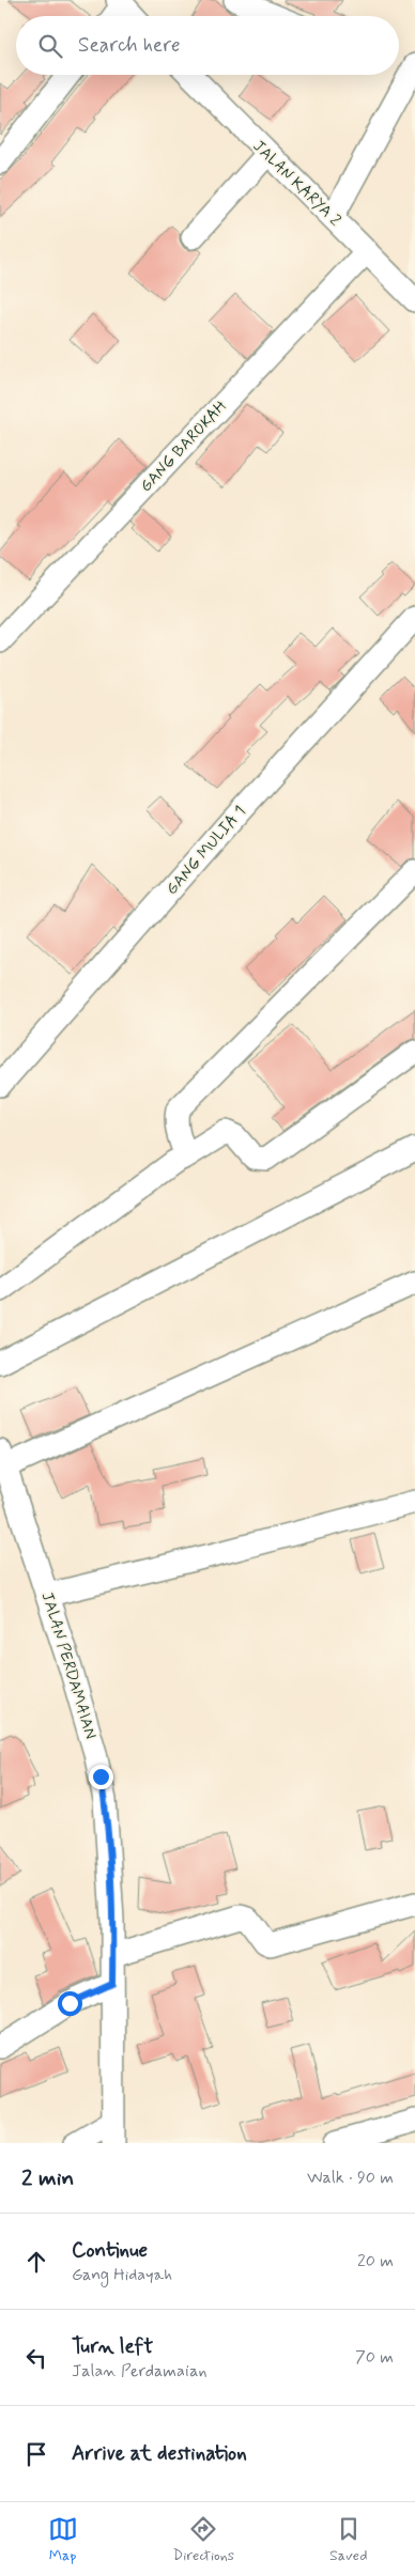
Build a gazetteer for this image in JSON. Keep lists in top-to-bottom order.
{
  "streets": {
    "street": [
      "JALAN KARYA 2",
      "GANG BAROKAH",
      "GANG MULIA 1",
      "JALAN PERDAMAIAN"
    ]
  },
  "crossings": [
    ["JALAN KARYA 2", "GANG BAROKAH"]
  ],
  "page": {
    "search": "Search here",
    "heading": ["2 min", "Walk · 90 m"],
    "list": [
      ["Continue", "Gang Hidayah", "20 m"],
      ["Turn left", "Jalan Perdamaian", "70 m"],
      "Arrive at destination"
    ],
    "nav": ["Map", "Directions", "Saved"]
  }
}
